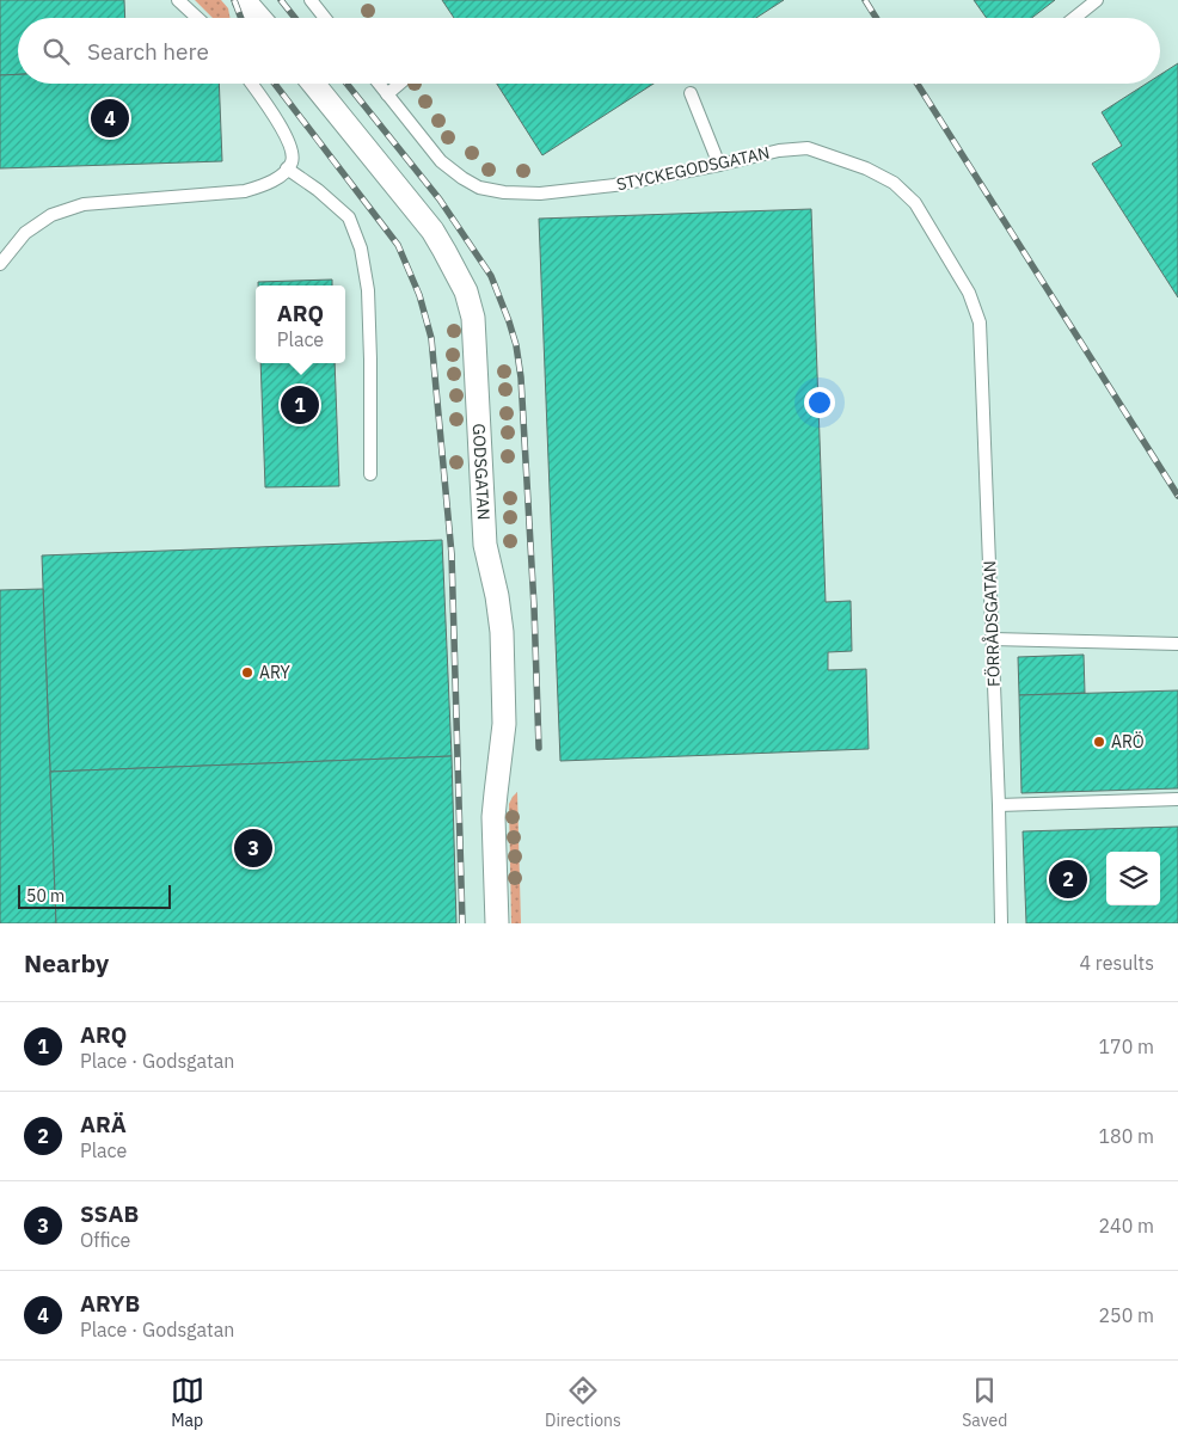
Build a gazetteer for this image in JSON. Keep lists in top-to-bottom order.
{
  "streets": {
    "street": ["GODSGATAN"],
    "lane": ["STYCKEGODSGATAN", "FÖRRÅDSGATAN"]
  },
  "crossings": [
    ["STYCKEGODSGATAN", "FÖRRÅDSGATAN"]
  ],
  "places": ["ARY", "ARÖ"],
  "scale_bar": "50 m",
  "page": {
    "search": "Search here",
    "pins": [
      "4",
      "1",
      "3",
      "2"
    ],
    "popup": ["ARQ", "Place"],
    "scale": "50 m",
    "heading": ["Nearby", "4 results"],
    "list": [
      {
        "mark": "1",
        "name": "ARQ",
        "note": "Place · Godsgatan",
        "value": "170 m"
      },
      {
        "mark": "2",
        "name": "ARÄ",
        "note": "Place",
        "value": "180 m"
      },
      {
        "mark": "3",
        "name": "SSAB",
        "note": "Office",
        "value": "240 m"
      },
      {
        "mark": "4",
        "name": "ARYB",
        "note": "Place · Godsgatan",
        "value": "250 m"
      }
    ],
    "nav": ["Map", "Directions", "Saved"]
  }
}
